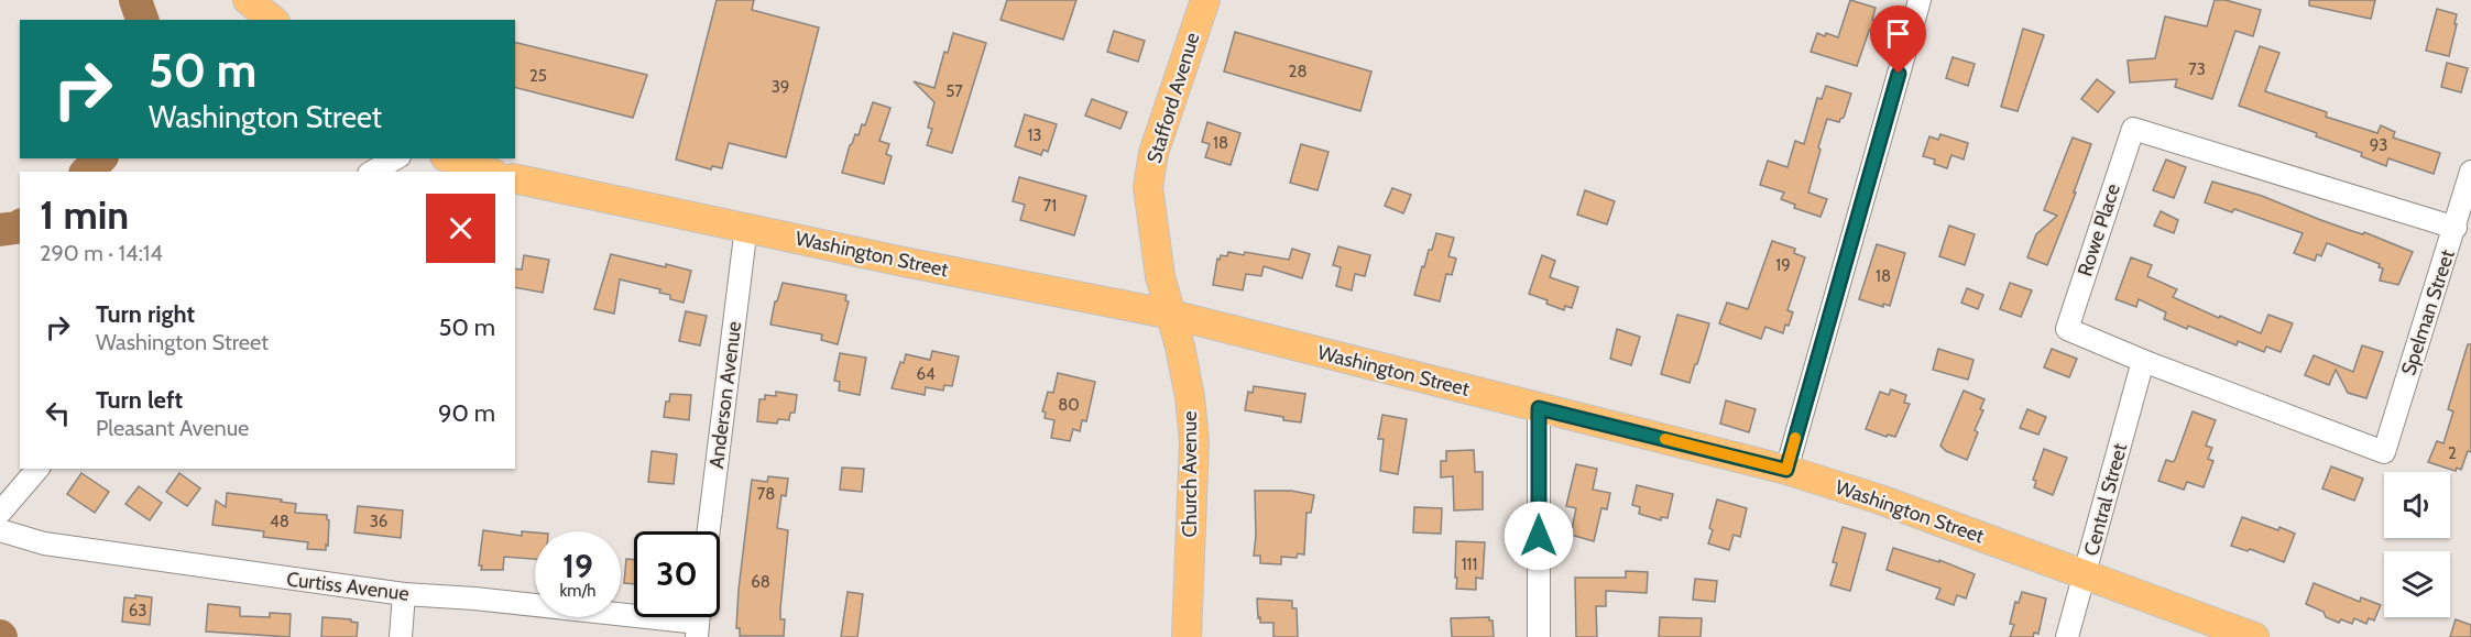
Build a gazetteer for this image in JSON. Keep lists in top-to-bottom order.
{
  "streets": {
    "main road": ["Stafford Avenue", "Washington Street", "Church Avenue"],
    "street": [
      "Rowe Place",
      "Spelman Street",
      "Anderson Avenue",
      "Central Street",
      "Curtiss Avenue"
    ]
  },
  "crossings": [
    ["Stafford Avenue", "Washington Street"],
    ["Stafford Avenue", "Church Avenue"],
    ["Rowe Place", "Spelman Street"],
    ["Rowe Place", "Central Street"],
    ["Washington Street", "Anderson Avenue"],
    ["Washington Street", "Church Avenue"],
    ["Washington Street", "Central Street"]
  ],
  "house_numbers": [
    "73",
    "28",
    "25",
    "39",
    "57",
    "13",
    "18",
    "93",
    "71",
    "19",
    "18",
    "64",
    "80",
    "2",
    "78",
    "48",
    "36",
    "111",
    "68",
    "63"
  ],
  "page": {
    "turn": ["50 m", "Washington Street"],
    "heading": ["1 min", "290 m · 14:14"],
    "list": [
      {
        "name": "Turn right",
        "note": "Washington Street",
        "value": "50 m"
      },
      {
        "name": "Turn left",
        "note": "Pleasant Avenue",
        "value": "90 m"
      }
    ],
    "speed": "19 km/h",
    "limit": "30"
  }
}
